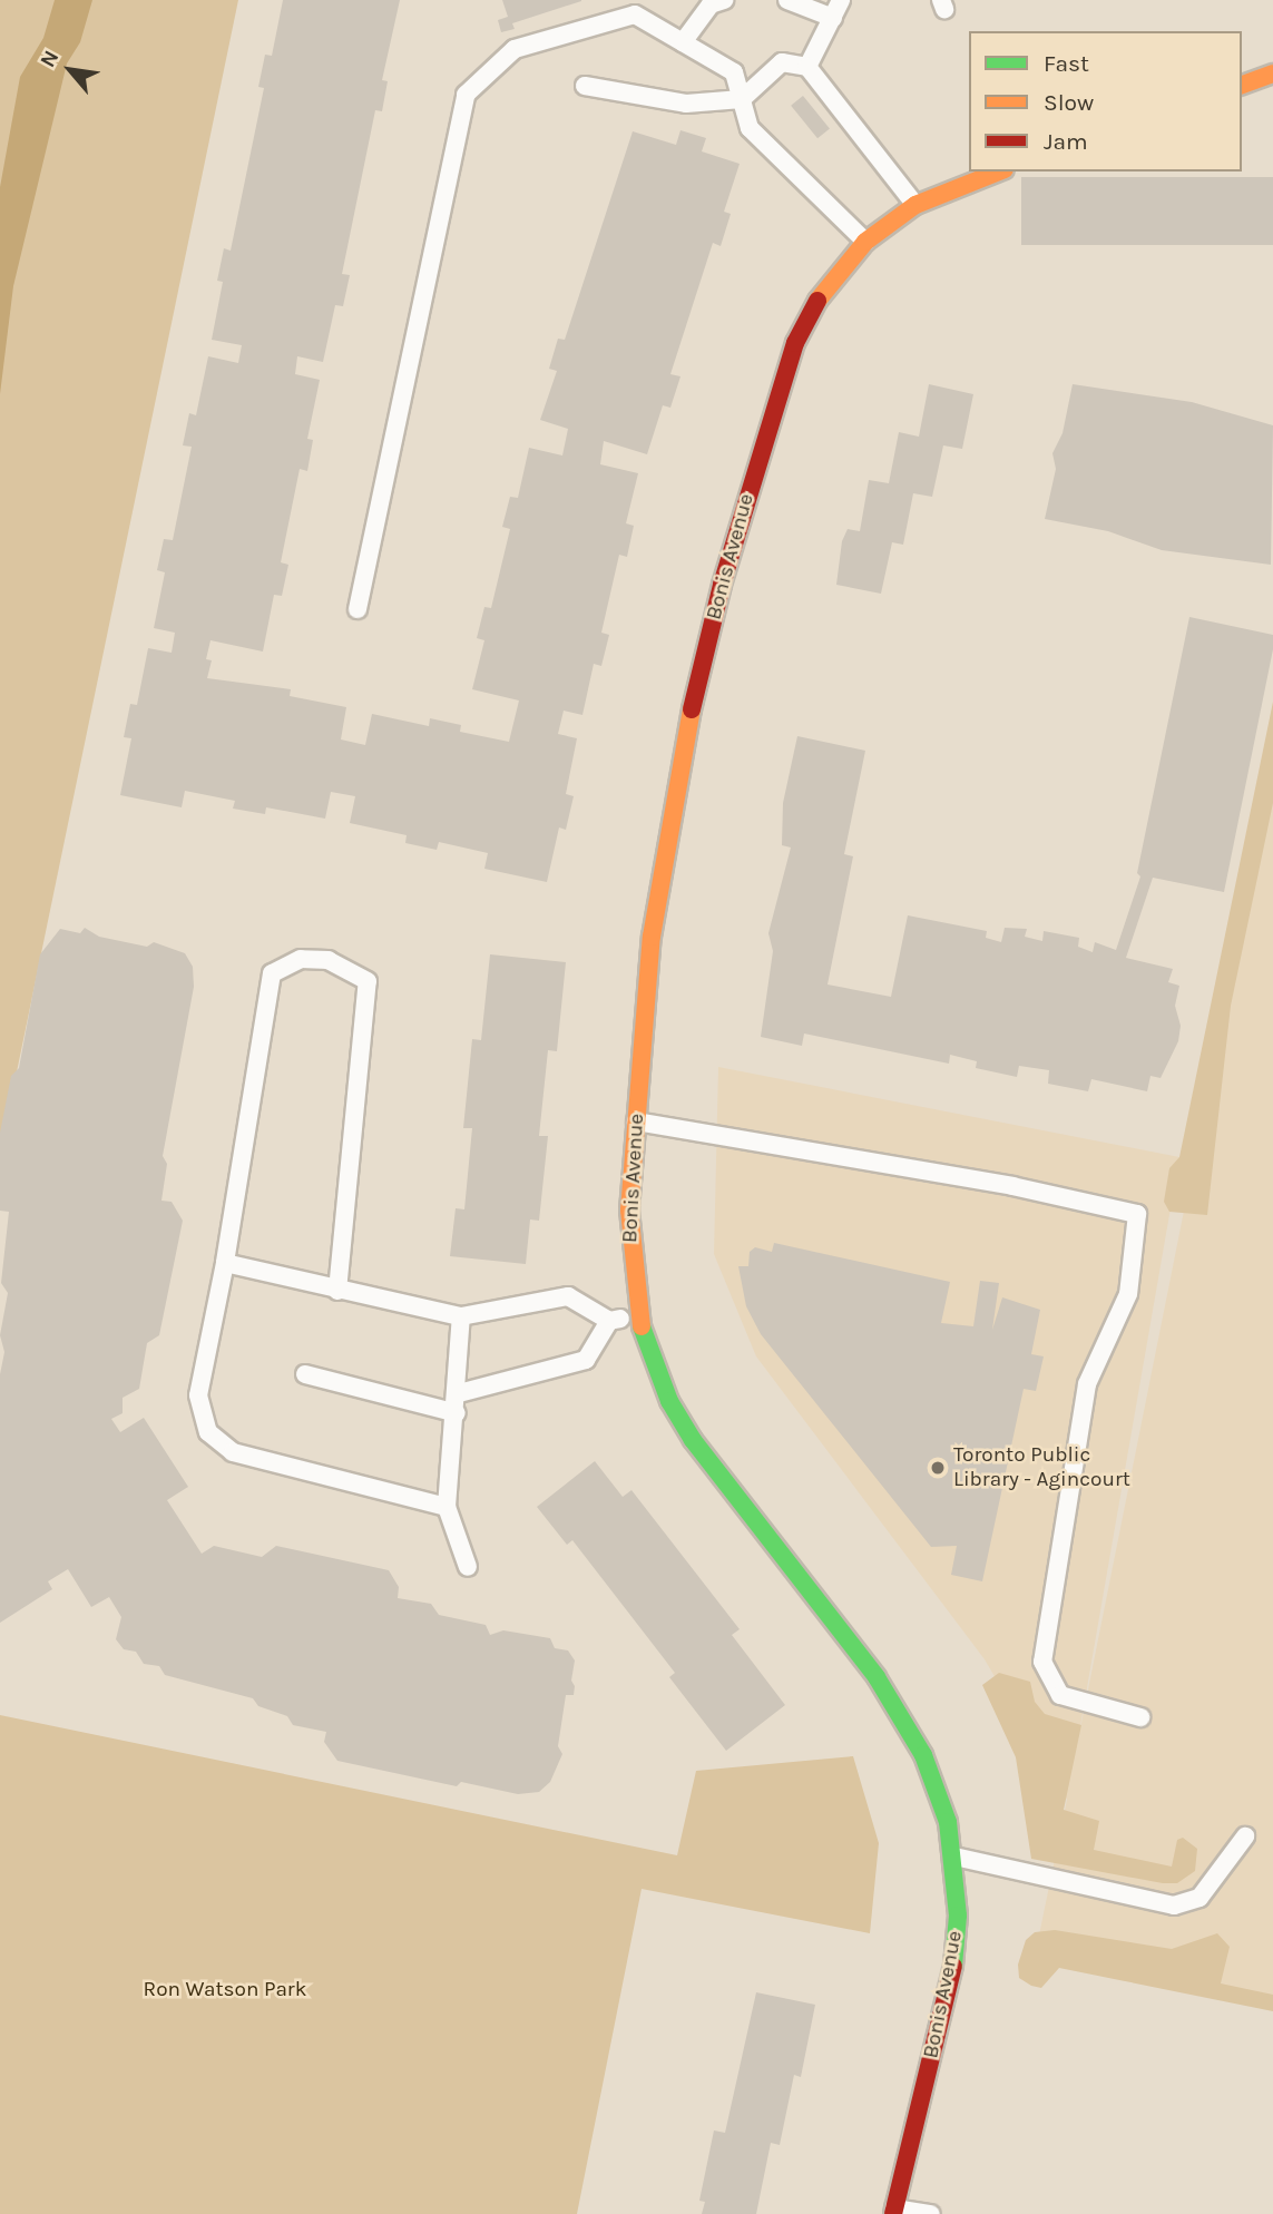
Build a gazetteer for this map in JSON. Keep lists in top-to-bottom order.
{
  "streets": {
    "street": ["Bonis Avenue"]
  },
  "parks": ["Ron Watson Park"],
  "places": ["Toronto Public Library - Agincourt"],
  "legend": ["Fast", "Slow", "Jam"],
  "north": "top left"
}
